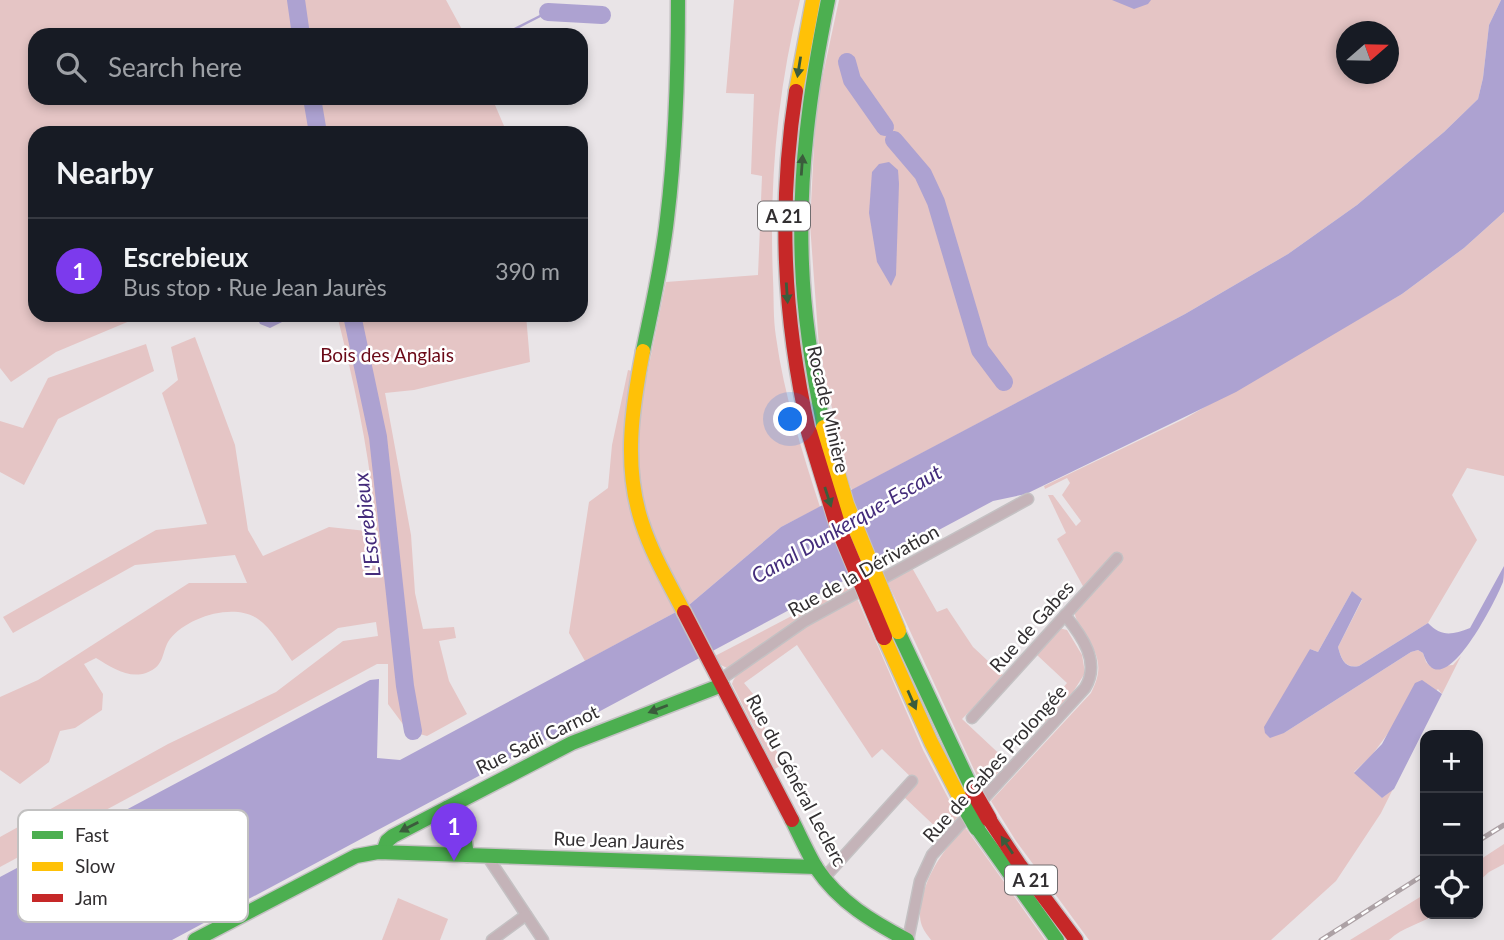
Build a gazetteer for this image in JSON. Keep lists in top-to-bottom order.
{
  "streets": {
    "main road": [
      "A 21",
      "Rocade Minière",
      "Rue Sadi Carnot",
      "Rue du Général Leclerc",
      "Rue Jean Jaurès"
    ],
    "street": ["Rue de la Dérivation", "Rue de Gabes", "Rue de Gabes Prolongée"]
  },
  "crossings": [
    ["Rue de la Dérivation", "Rue Sadi Carnot"],
    ["Rue de la Dérivation", "Rue du Général Leclerc"],
    ["Rue de Gabes", "Rue de Gabes Prolongée"],
    ["Rue Sadi Carnot", "Rue du Général Leclerc"],
    ["Rue Sadi Carnot", "Rue Jean Jaurès"],
    ["Rue de Gabes Prolongée", "Rue du Général Leclerc"],
    ["Rue du Général Leclerc", "Rue Jean Jaurès"]
  ],
  "one_way": ["Rue Sadi Carnot"],
  "water": ["Canal Dunkerque-Escaut", "L'Escrebieux"],
  "parks": ["Bois des Anglais"],
  "legend": ["Fast", "Slow", "Jam"],
  "north": "right",
  "page": {
    "search": "Search here",
    "heading": "Nearby",
    "list": [
      {
        "mark": "1",
        "name": "Escrebieux",
        "note": "Bus stop · Rue Jean Jaurès",
        "value": "390 m"
      }
    ],
    "map_buttons": ["+", "−"],
    "pins": "1"
  }
}
